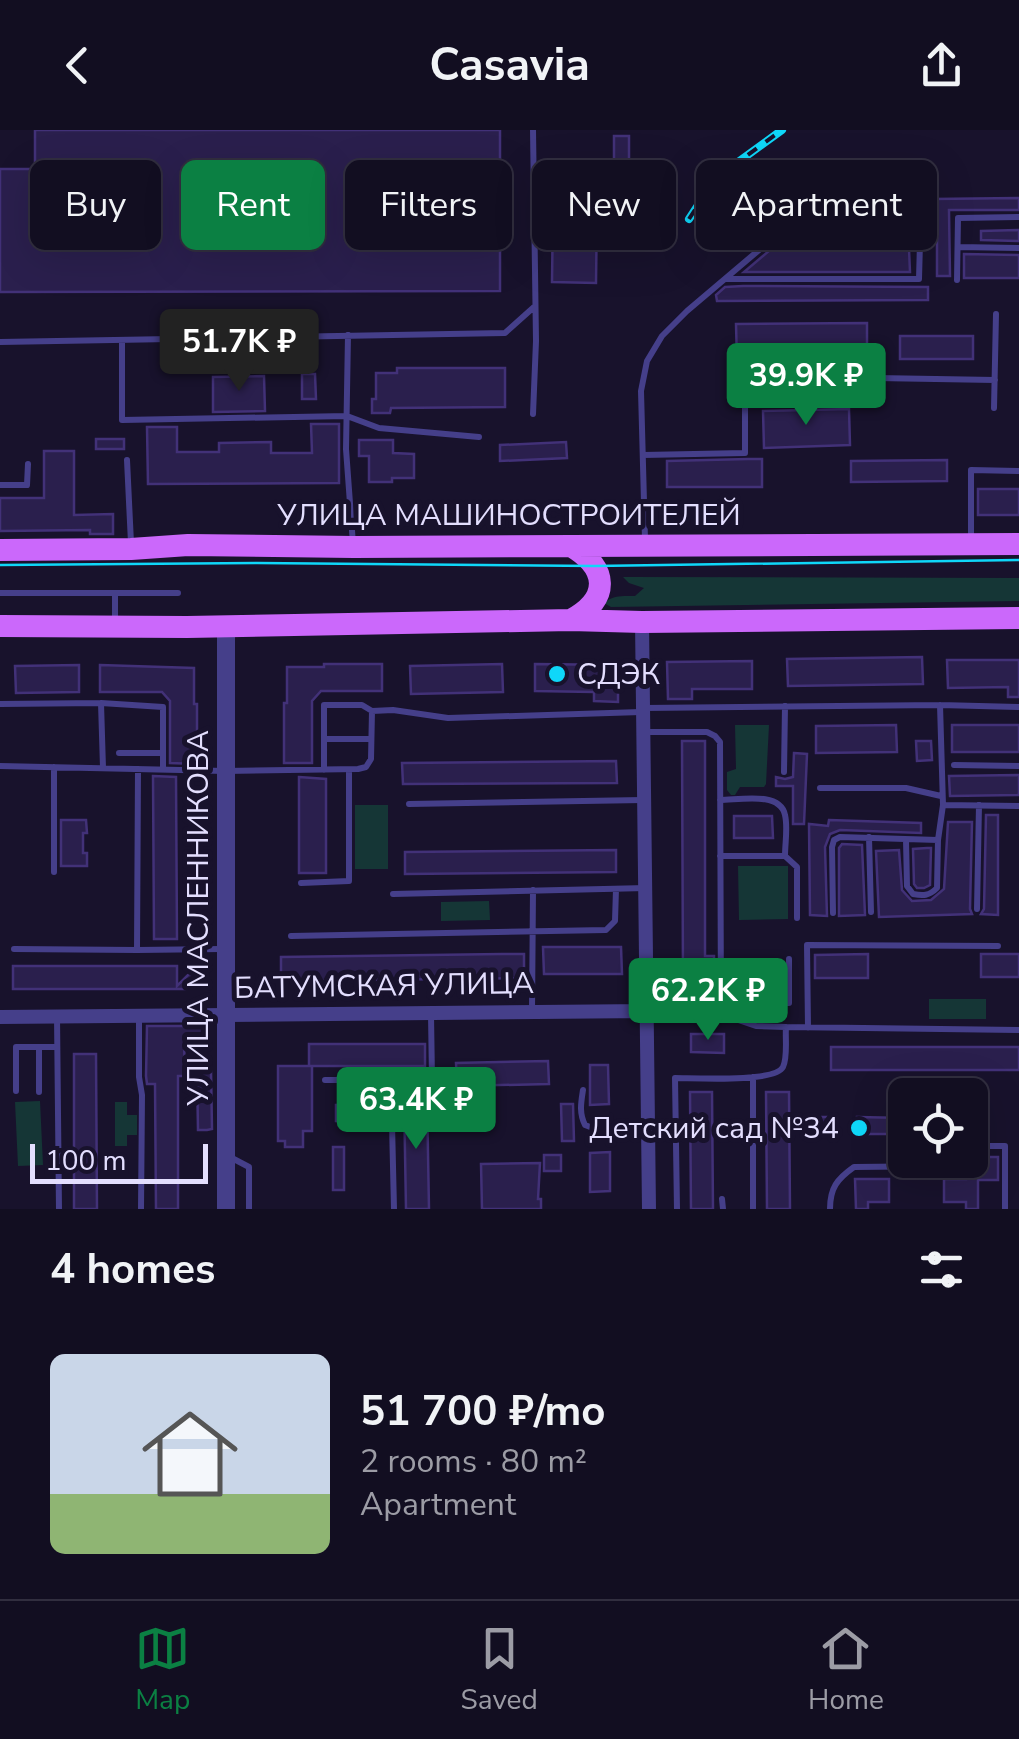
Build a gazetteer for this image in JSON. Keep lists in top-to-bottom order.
{
  "streets": {
    "main road": ["УЛИЦА МАШИНОСТРОИТЕЛЕЙ"],
    "street": ["УЛИЦА МАСЛЕННИКОВА", "БАТУМСКАЯ УЛИЦА"]
  },
  "crossings": [
    ["УЛИЦА МАСЛЕННИКОВА", "БАТУМСКАЯ УЛИЦА"]
  ],
  "places": ["СДЭК", "Детский сад №34"],
  "scale_bar": "100 m",
  "page": {
    "header": "Casavia",
    "chip": [
      "Buy",
      "Rent",
      "Filters",
      "New",
      "Apartment"
    ],
    "price": [
      "51.7K ₽",
      "39.9K ₽",
      "62.2K ₽",
      "63.4K ₽"
    ],
    "scale": "100 m",
    "heading": "4 homes",
    "list": [
      {
        "name": "51 700 ₽/mo",
        "note": "2 rooms · 80 m² · Apartment"
      }
    ],
    "tabs": ["Map", "Saved", "Home"]
  }
}
